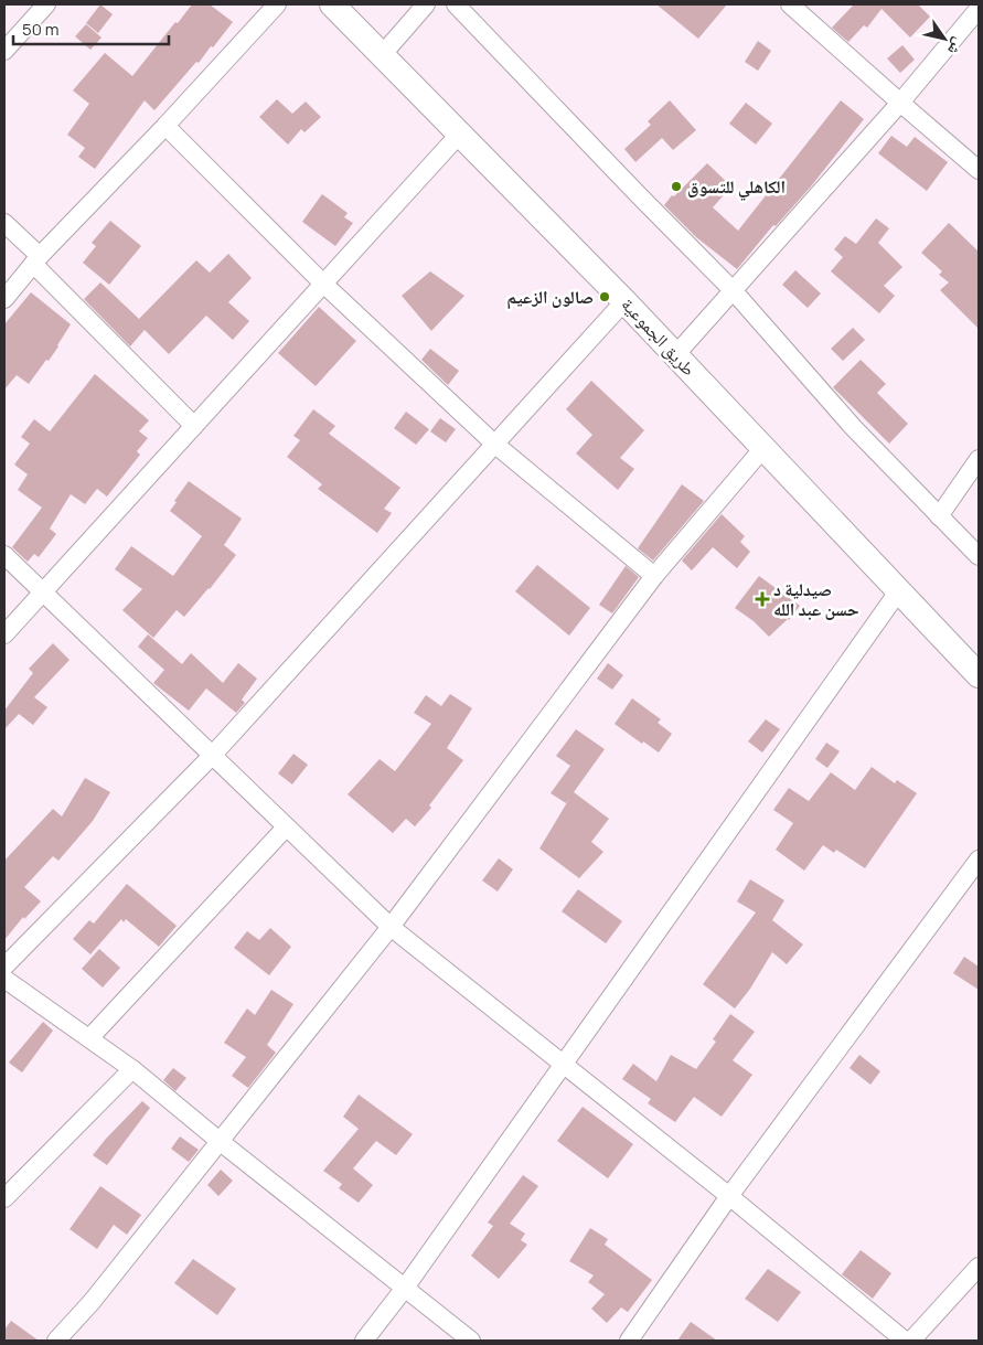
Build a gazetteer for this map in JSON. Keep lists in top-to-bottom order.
{
  "streets": {
    "main road": ["طريق الجموعية"]
  },
  "places": {
    "other": ["الكاهلي للتسوق", "صالون الزعيم"],
    "health": ["صيدلية د حسن عبد الله"]
  },
  "scale_bar": "50 m",
  "north": "bottom right"
}
